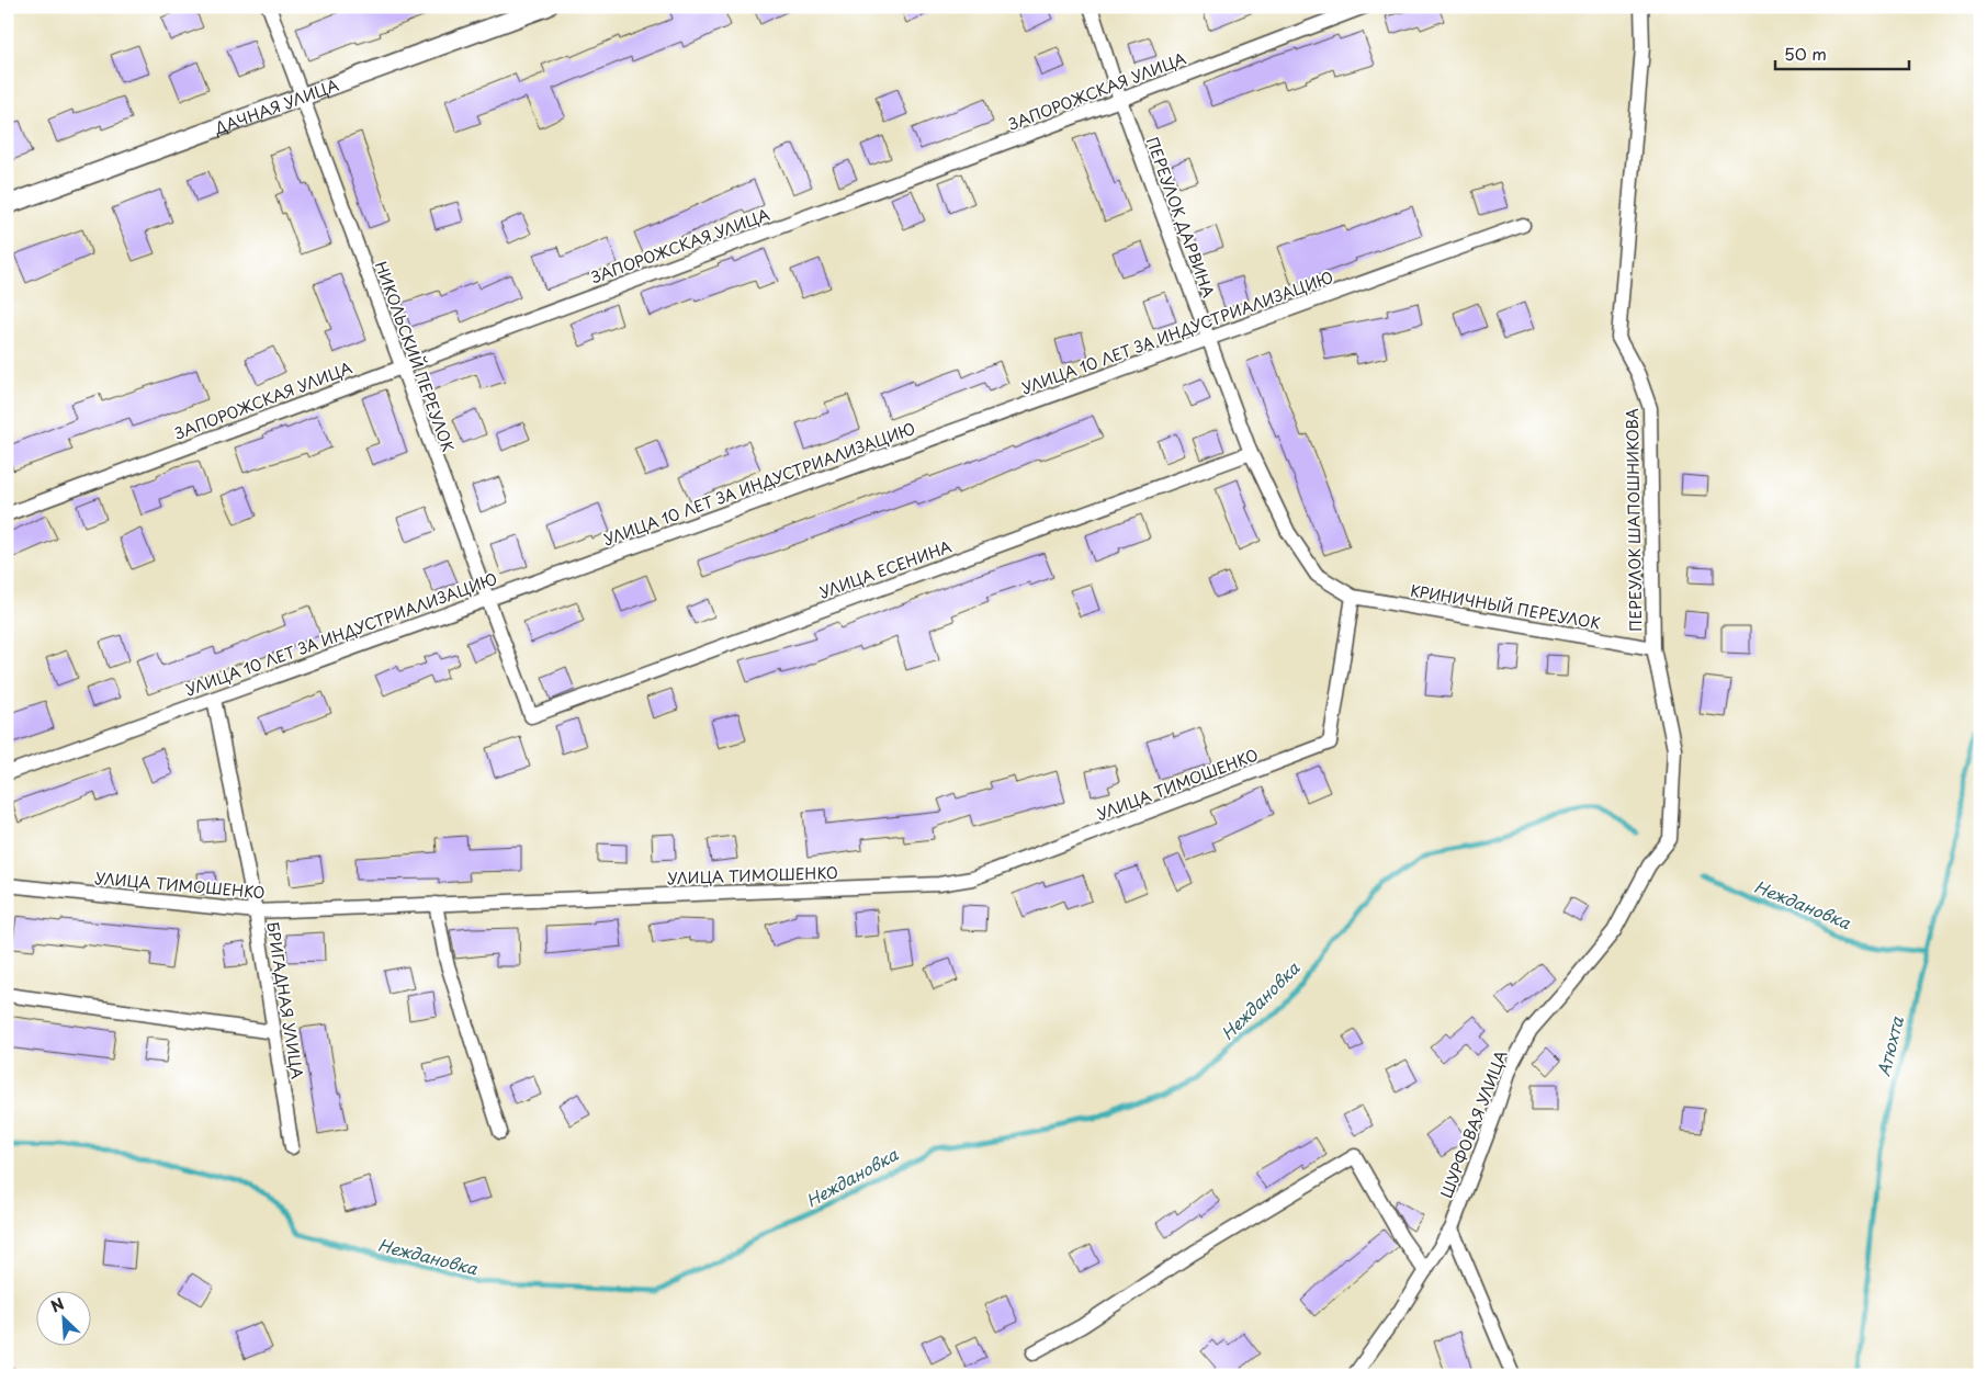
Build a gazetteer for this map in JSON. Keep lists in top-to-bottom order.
{
  "streets": {
    "street": [
      "ЗАПОРОЖСКАЯ УЛИЦА",
      "ДАЧНАЯ УЛИЦА",
      "ПЕРЕУЛОК ДАРВИНА",
      "УЛИЦА 10 ЛЕТ ЗА ИНДУСТРИАЛИЗАЦИЮ",
      "НИКОЛЬСКИЙ ПЕРЕУЛОК",
      "ПЕРЕУЛОК ШАПОШНИКОВА",
      "УЛИЦА ЕСЕНИНА",
      "КРИНИЧНЫЙ ПЕРЕУЛОК",
      "УЛИЦА ТИМОШЕНКО",
      "БРИГАДНАЯ УЛИЦА",
      "ШУРФОВАЯ УЛИЦА"
    ]
  },
  "crossings": [
    ["ЗАПОРОЖСКАЯ УЛИЦА", "ПЕРЕУЛОК ДАРВИНА"],
    ["ЗАПОРОЖСКАЯ УЛИЦА", "НИКОЛЬСКИЙ ПЕРЕУЛОК"],
    ["ДАЧНАЯ УЛИЦА", "НИКОЛЬСКИЙ ПЕРЕУЛОК"],
    ["ПЕРЕУЛОК ДАРВИНА", "УЛИЦА 10 ЛЕТ ЗА ИНДУСТРИАЛИЗАЦИЮ"],
    ["ПЕРЕУЛОК ДАРВИНА", "УЛИЦА ЕСЕНИНА"],
    ["ПЕРЕУЛОК ДАРВИНА", "КРИНИЧНЫЙ ПЕРЕУЛОК"],
    ["ПЕРЕУЛОК ДАРВИНА", "УЛИЦА ТИМОШЕНКО"],
    ["УЛИЦА 10 ЛЕТ ЗА ИНДУСТРИАЛИЗАЦИЮ", "НИКОЛЬСКИЙ ПЕРЕУЛОК"],
    ["УЛИЦА 10 ЛЕТ ЗА ИНДУСТРИАЛИЗАЦИЮ", "БРИГАДНАЯ УЛИЦА"],
    ["НИКОЛЬСКИЙ ПЕРЕУЛОК", "УЛИЦА ЕСЕНИНА"],
    ["ПЕРЕУЛОК ШАПОШНИКОВА", "КРИНИЧНЫЙ ПЕРЕУЛОК"],
    ["ПЕРЕУЛОК ШАПОШНИКОВА", "ШУРФОВАЯ УЛИЦА"],
    ["КРИНИЧНЫЙ ПЕРЕУЛОК", "УЛИЦА ТИМОШЕНКО"],
    ["УЛИЦА ТИМОШЕНКО", "БРИГАДНАЯ УЛИЦА"]
  ],
  "water": ["Неждановка", "Атюхта"],
  "scale_bar": "50 m",
  "north": "top left"
}
